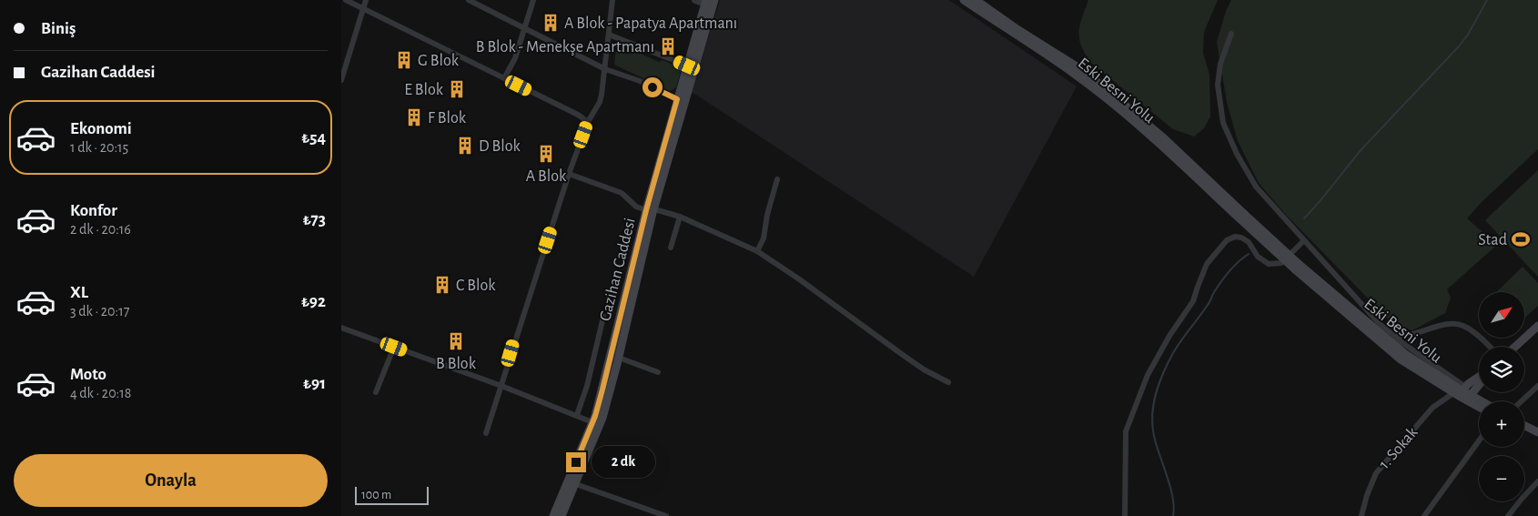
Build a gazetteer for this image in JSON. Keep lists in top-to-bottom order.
{
  "streets": {
    "main road": ["Eski Besni Yolu", "Gazihan Caddesi"],
    "street": ["1. Sokak"]
  },
  "crossings": [
    ["Eski Besni Yolu", "1. Sokak"]
  ],
  "places": {
    "building": [
      "A Blok - Papatya Apartmanı",
      "B Blok - Menekşe Apartmanı",
      "G Blok",
      "E Blok",
      "F Blok",
      "D Blok",
      "A Blok",
      "C Blok",
      "B Blok"
    ],
    "sports": ["Stad"]
  },
  "scale_bar": "100 m",
  "north": "top right",
  "page": {
    "banner": ["Biniş", "Gazihan Caddesi"],
    "list": [
      {
        "name": "Ekonomi",
        "note": "1 dk · 20:15",
        "value": "₺54"
      },
      {
        "name": "Konfor",
        "note": "2 dk · 20:16",
        "value": "₺73"
      },
      {
        "name": "XL",
        "note": "3 dk · 20:17",
        "value": "₺92"
      },
      {
        "name": "Moto",
        "note": "4 dk · 20:18",
        "value": "₺91"
      }
    ],
    "map_buttons": ["+", "−"],
    "buttons": "Onayla",
    "bubble": "2 dk",
    "scale": "100 m"
  }
}
